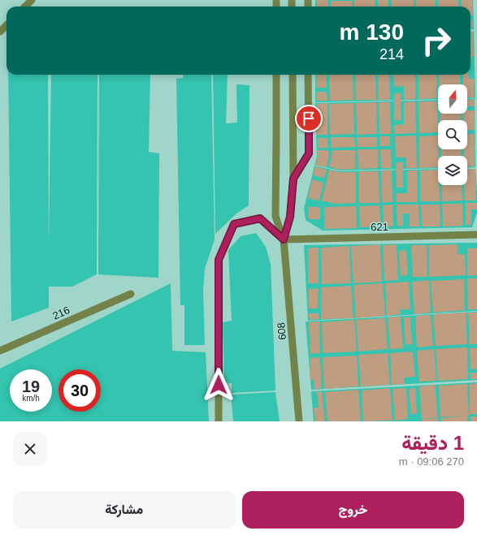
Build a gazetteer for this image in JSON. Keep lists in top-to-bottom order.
{
  "streets": {
    "street": ["621", "216", "608"]
  },
  "crossings": [
    ["621", "608"]
  ],
  "north": "top",
  "page": {
    "turn": ["130 m", "214"],
    "speed": "19 km/h",
    "limit": "30",
    "heading": ["1 دقيقة", "270 m · 09:06"],
    "buttons": ["خروج", "مشاركة"]
  }
}
